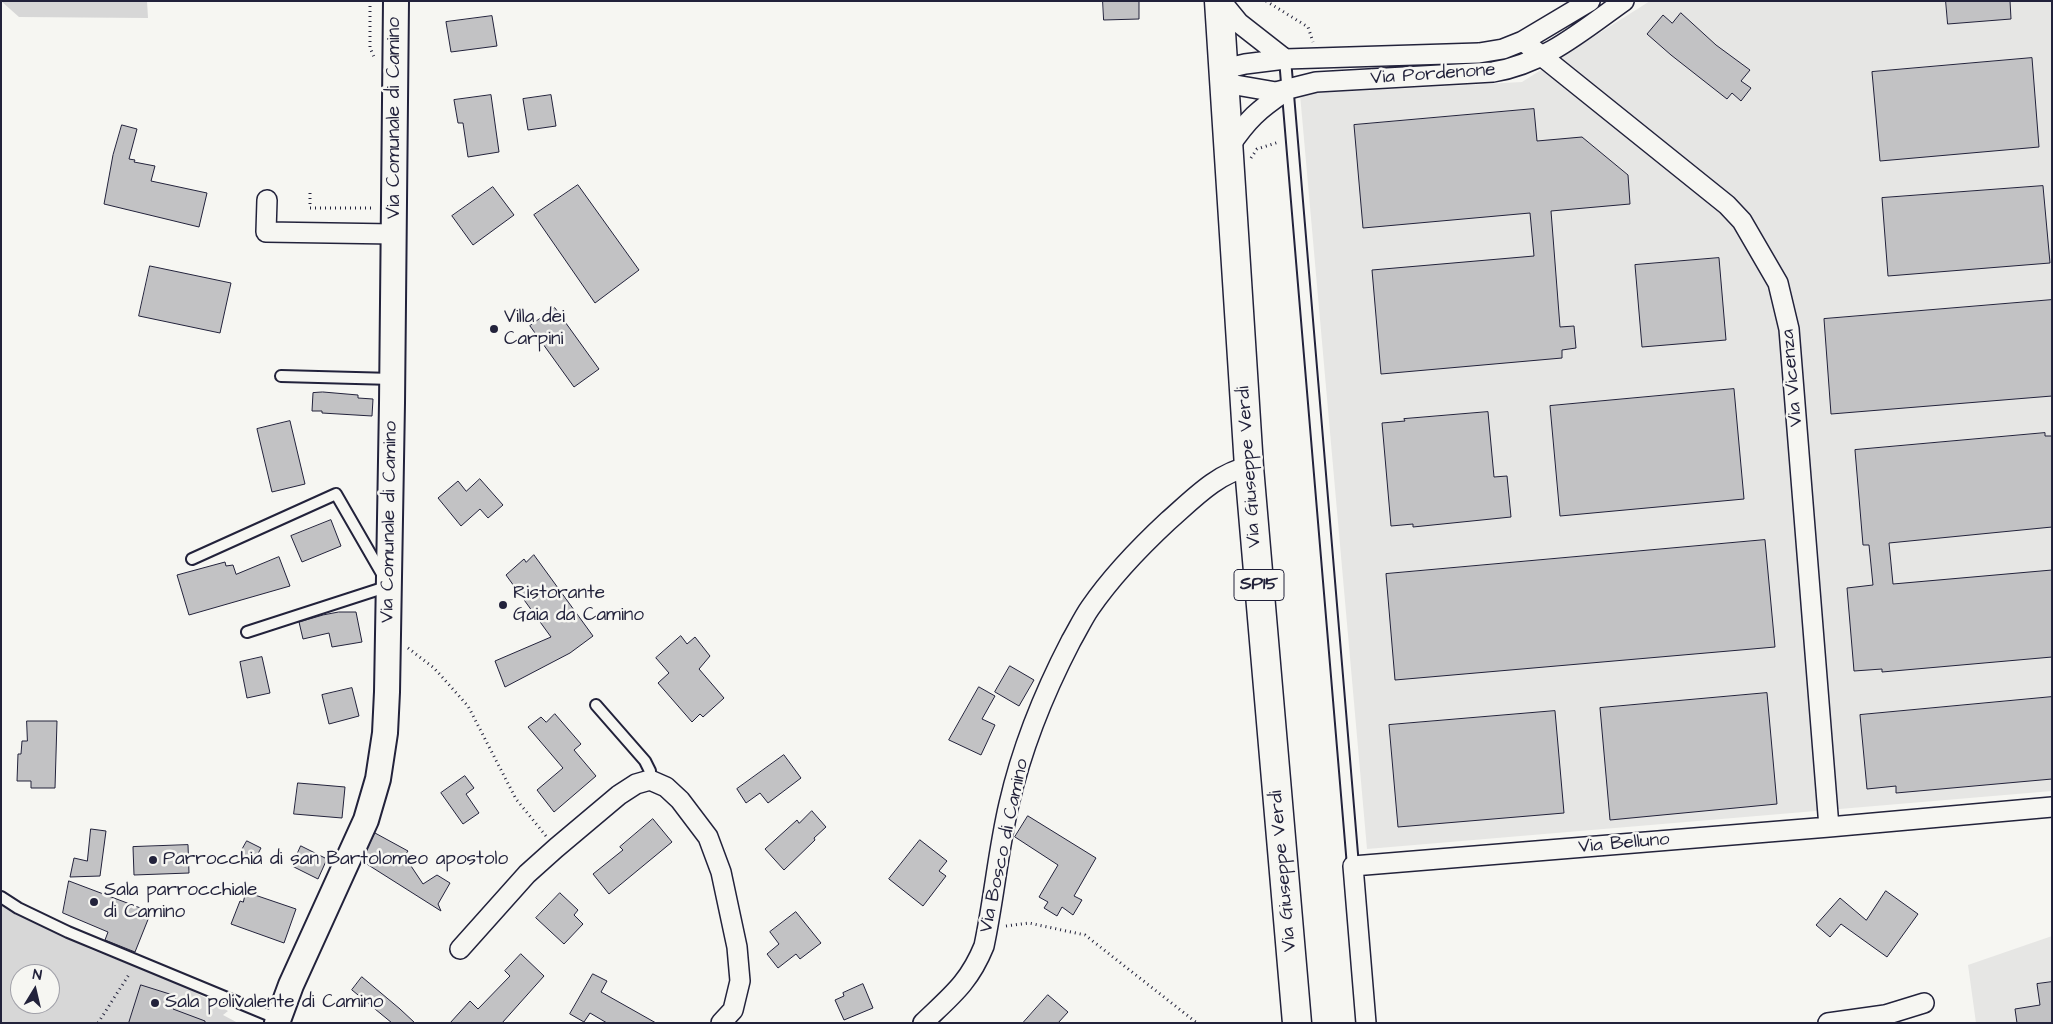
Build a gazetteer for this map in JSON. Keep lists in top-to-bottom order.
{
  "streets": {
    "main road": ["Via Giuseppe Verdi", "SP15"],
    "street": [
      "Via Pordenone",
      "Via Comunale di Camino",
      "Via Vicenza",
      "Via Belluno",
      "Via Bosco di Camino"
    ]
  },
  "crossings": [
    ["Via Pordenone", "Via Vicenza"],
    ["Via Pordenone", "Via Giuseppe Verdi"],
    ["Via Vicenza", "Via Belluno"],
    ["Via Giuseppe Verdi", "Via Bosco di Camino"]
  ],
  "places": [
    "Villa dei Carpini",
    "Ristorante Gaia da Camino",
    "Parrocchia di san Bartolomeo apostolo",
    "Sala parrocchiale di Camino",
    "Sala polivalente di Camino"
  ],
  "north": "top"
}
